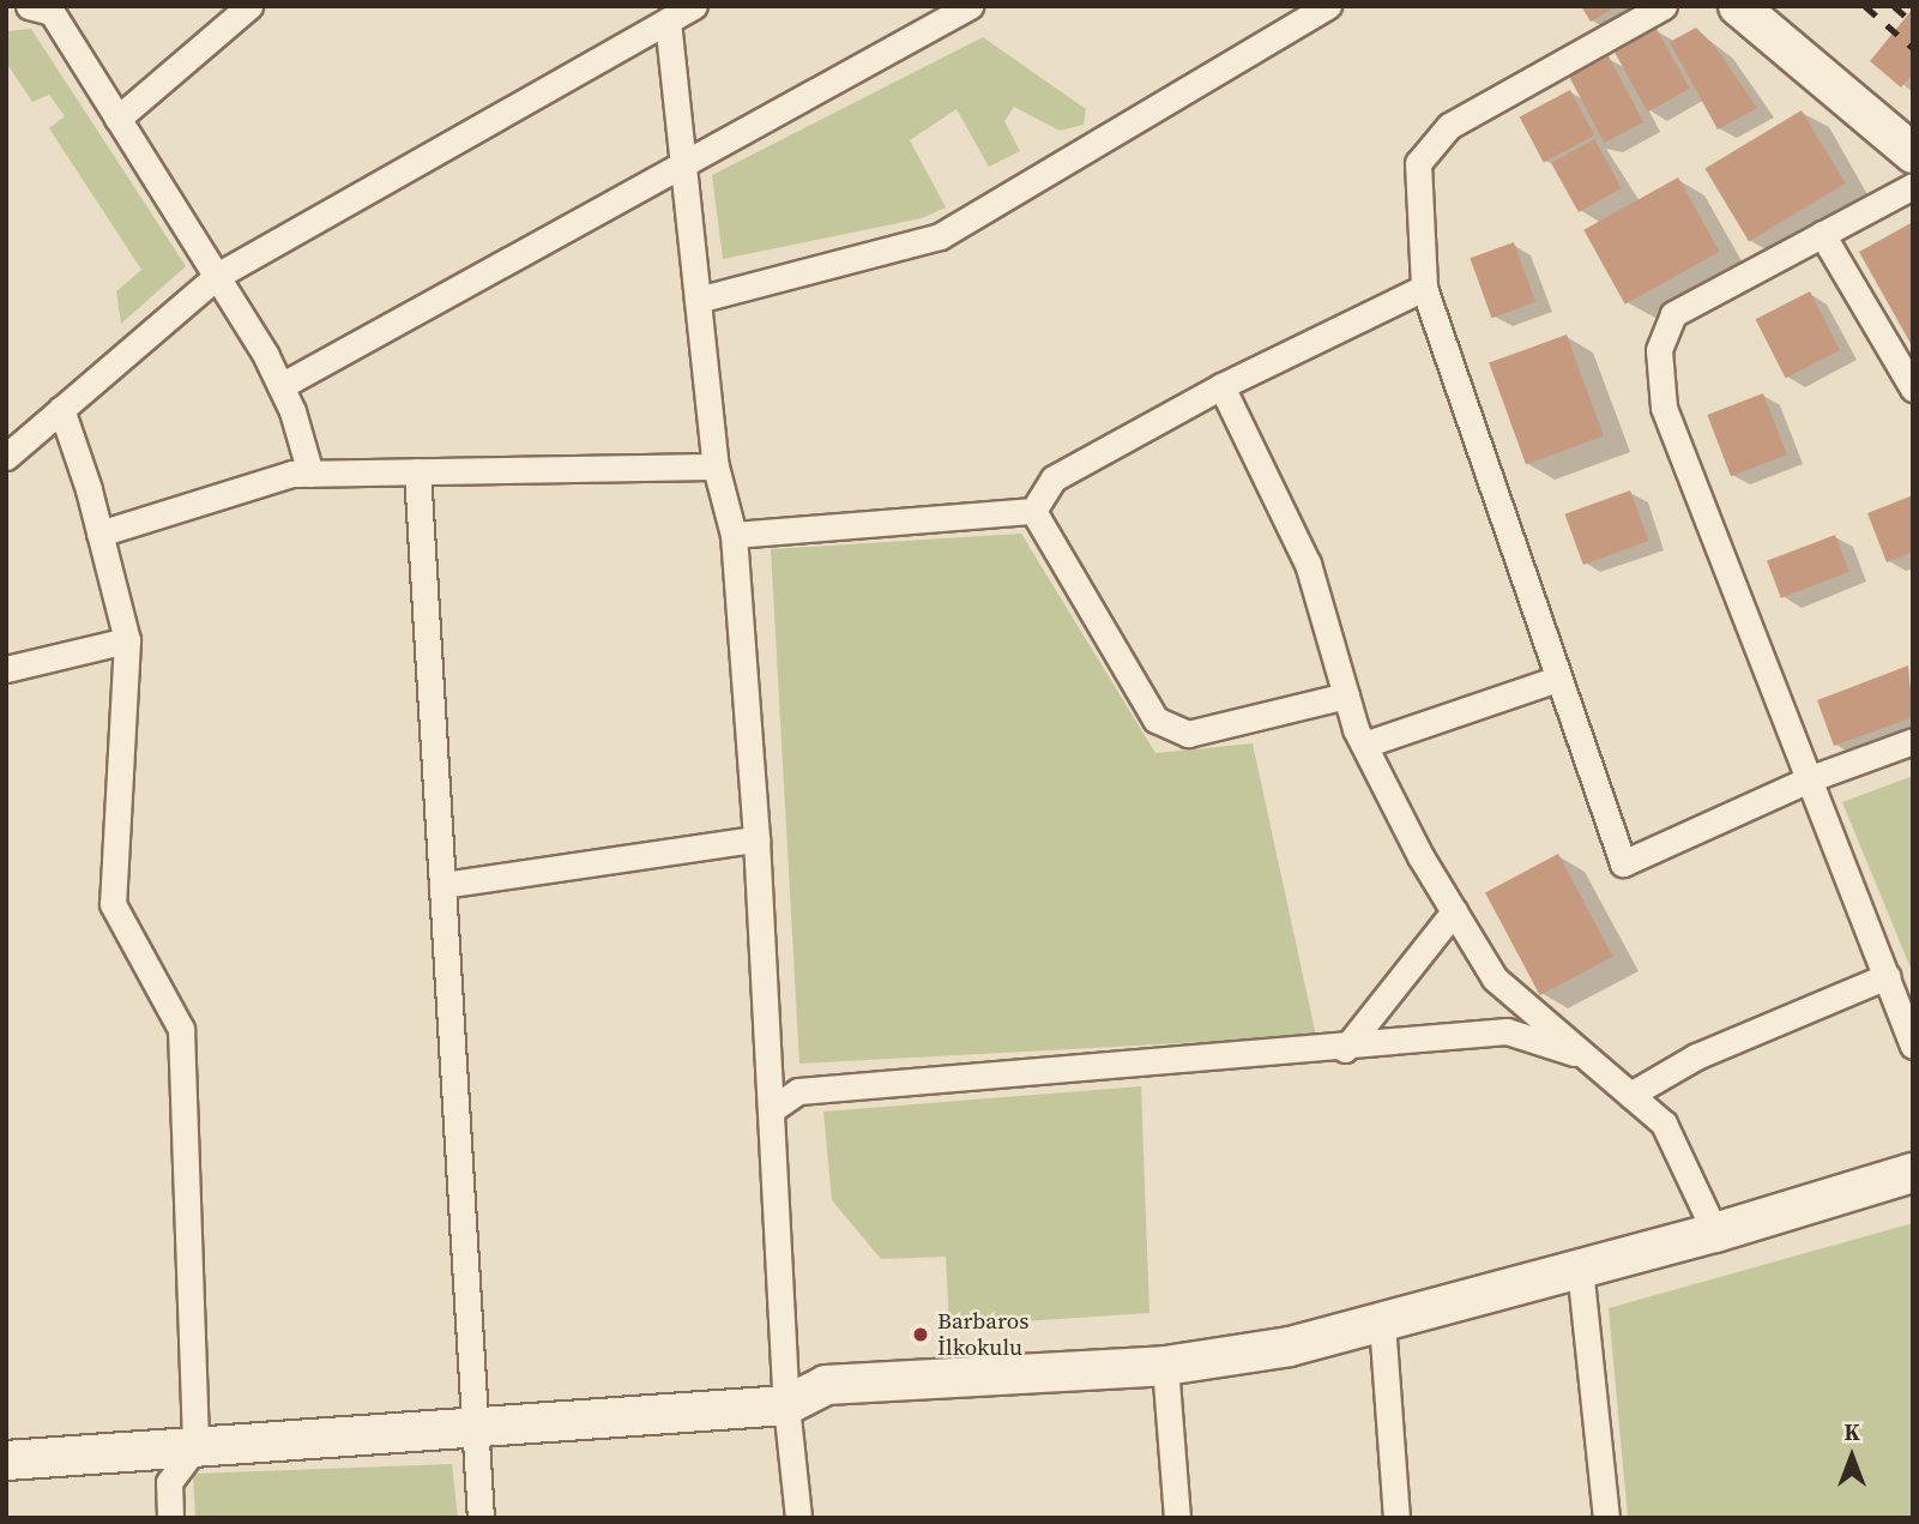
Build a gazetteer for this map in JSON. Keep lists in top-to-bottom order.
{
  "places": ["Barbaros İlkokulu"],
  "north": "top"
}
